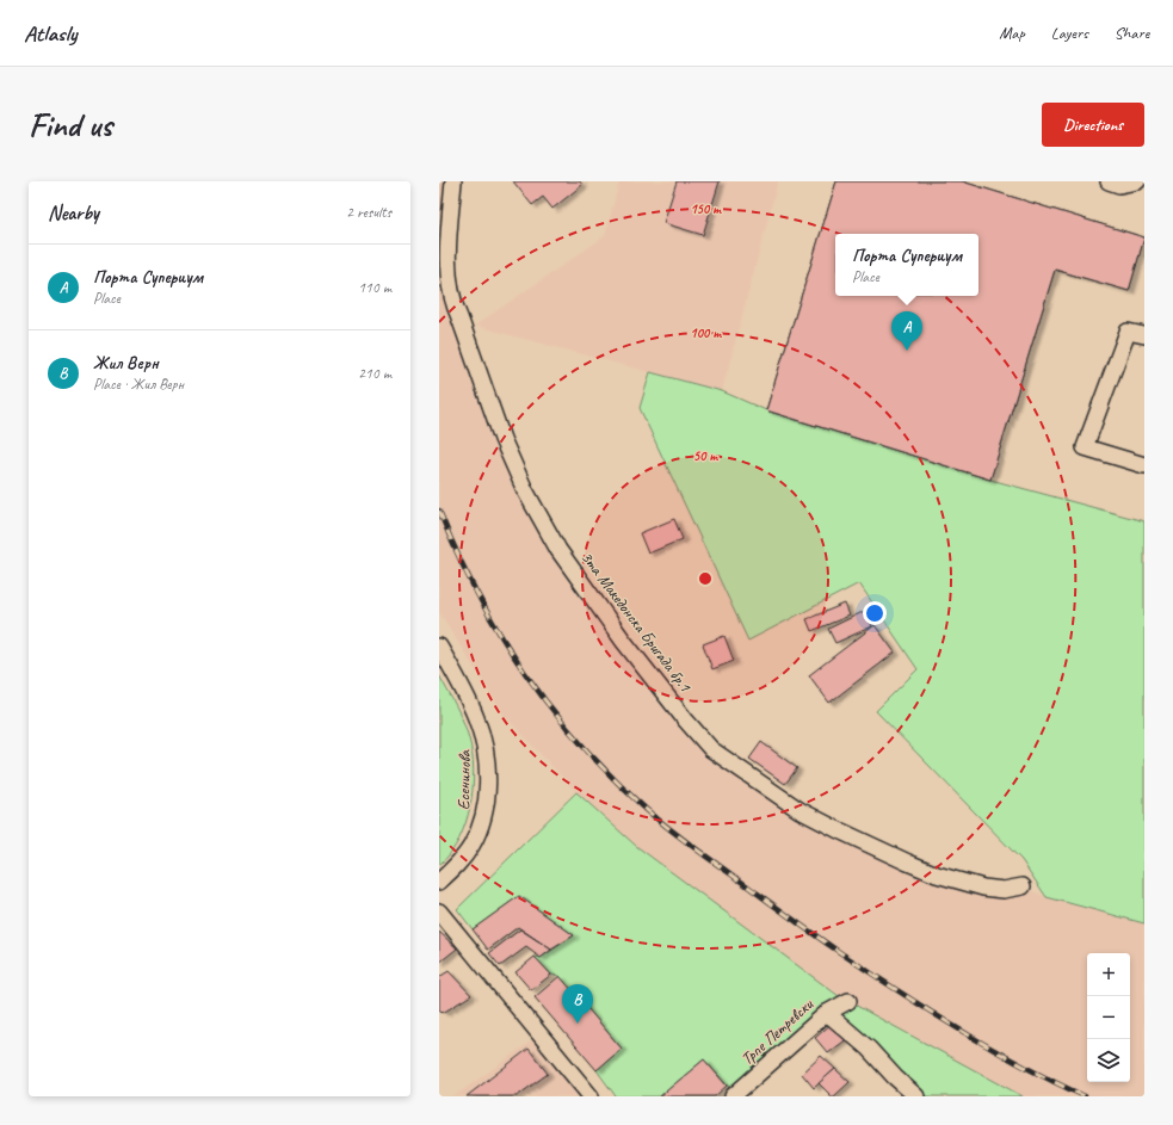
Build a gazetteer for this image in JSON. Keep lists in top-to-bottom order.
{
  "streets": {
    "street": ["3та Македонска Бригада бр.1", "Есенинова", "Трпе Петревски"]
  },
  "page": {
    "header": "Atlasly",
    "nav": ["Map", "Layers", "Share"],
    "buttons": "Directions",
    "title": "Find us",
    "heading": ["Nearby", "2 results"],
    "popup": ["Порта Супериум", "Place"],
    "list": [
      {
        "mark": "A",
        "name": "Порта Супериум",
        "note": "Place",
        "value": "110 m"
      },
      {
        "mark": "B",
        "name": "Жил Верн",
        "note": "Place · Жил Верн",
        "value": "210 m"
      }
    ],
    "pins": ["A", "B"],
    "map_buttons": ["+", "−"]
  },
  "rings": ["150 m", "100 m", "50 m"]
}
